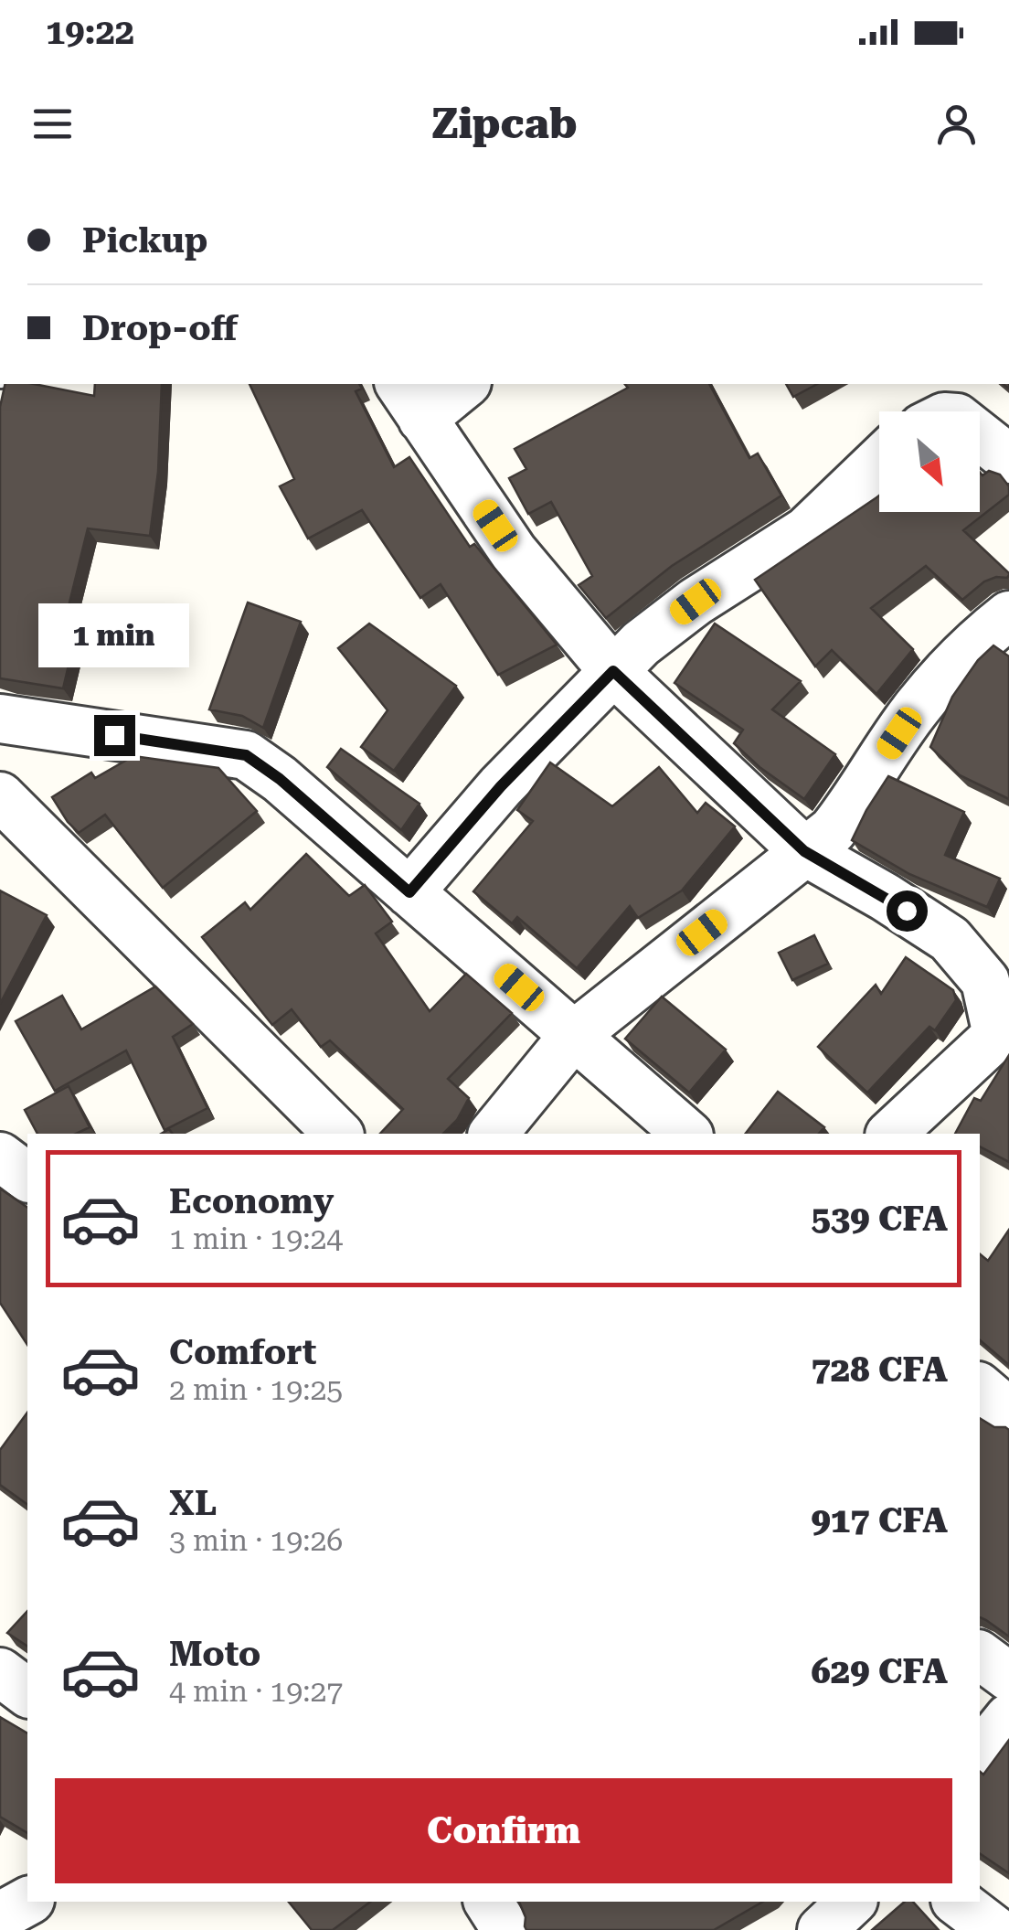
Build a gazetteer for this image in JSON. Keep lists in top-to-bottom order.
{
  "north": "bottom right",
  "page": {
    "status": "19:22",
    "header": "Zipcab",
    "banner": ["Pickup", "Drop-off"],
    "bubble": "1 min",
    "list": [
      {
        "name": "Economy",
        "note": "1 min · 19:24",
        "value": "539 CFA"
      },
      {
        "name": "Comfort",
        "note": "2 min · 19:25",
        "value": "728 CFA"
      },
      {
        "name": "XL",
        "note": "3 min · 19:26",
        "value": "917 CFA"
      },
      {
        "name": "Moto",
        "note": "4 min · 19:27",
        "value": "629 CFA"
      }
    ],
    "buttons": "Confirm"
  }
}
